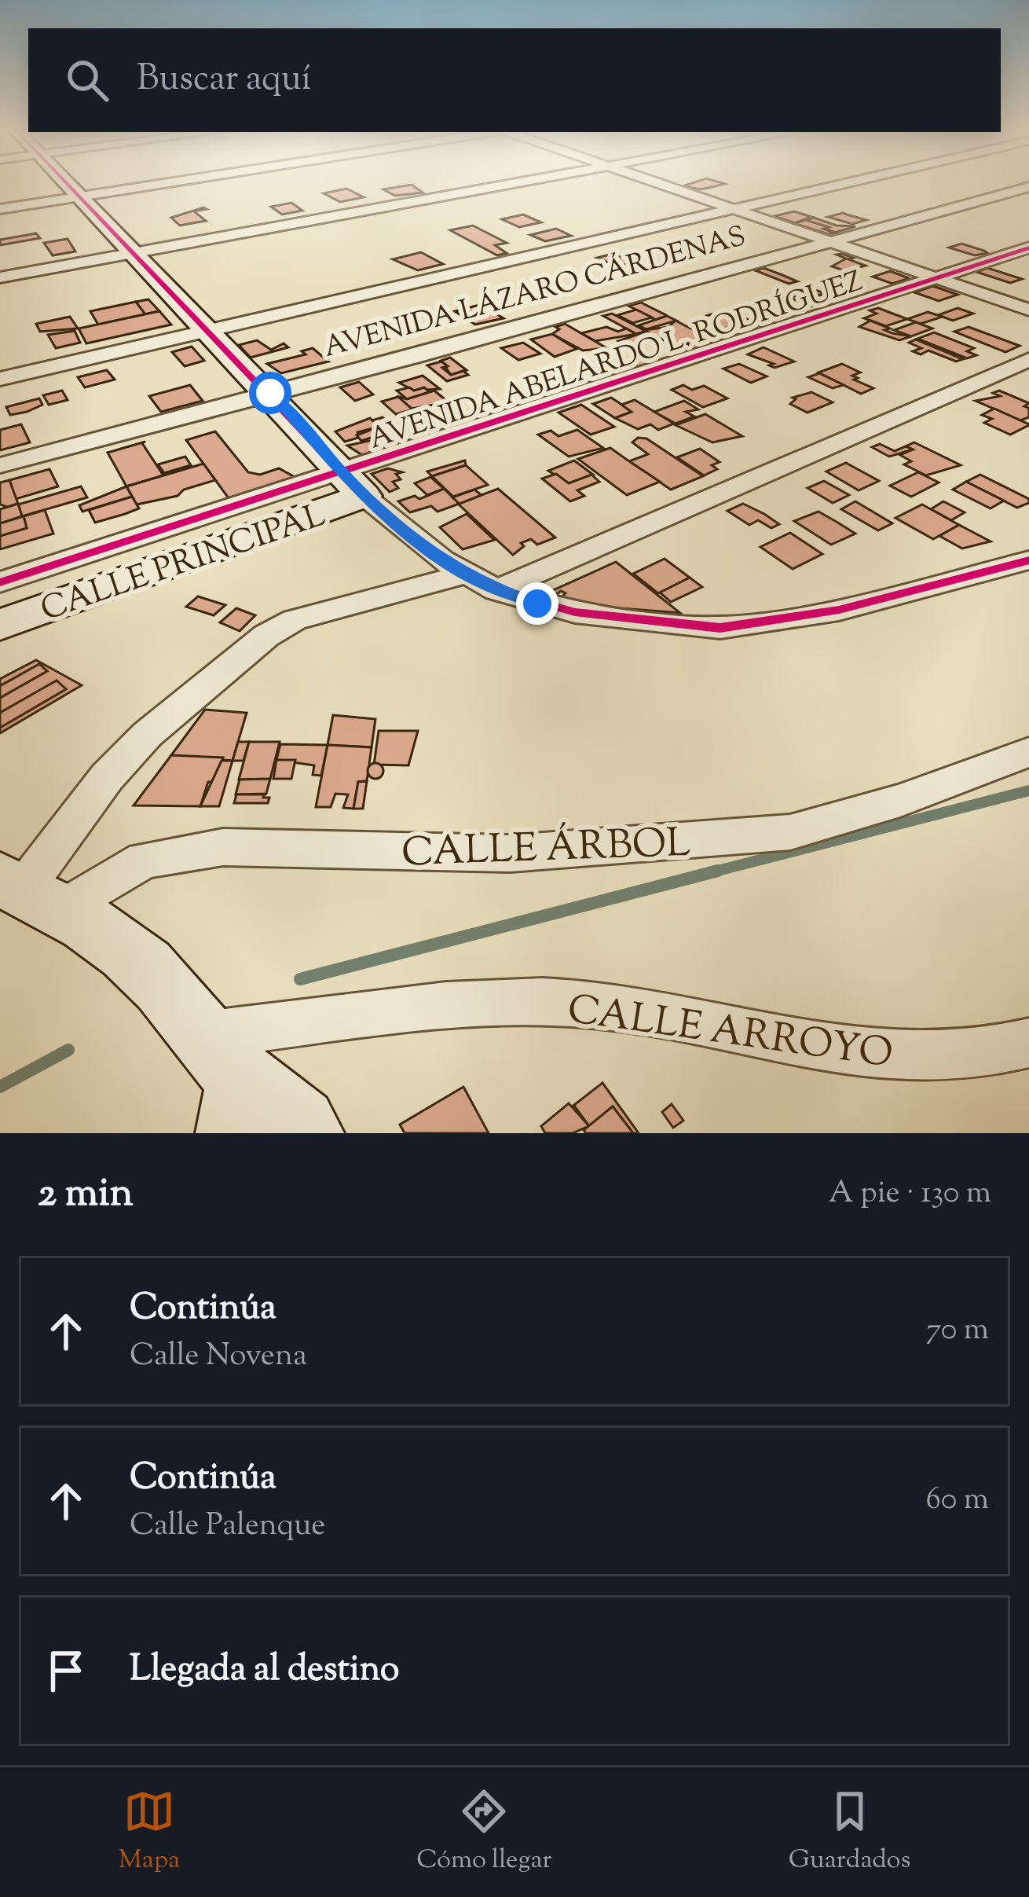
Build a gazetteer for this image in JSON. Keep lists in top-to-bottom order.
{
  "streets": {
    "street": [
      "AVENIDA LÁZARO CÁRDENAS",
      "AVENIDA ABELARDO L. RODRÍGUEZ",
      "CALLE PRINCIPAL",
      "CALLE ÁRBOL",
      "CALLE ARROYO"
    ]
  },
  "crossings": [
    ["AVENIDA ABELARDO L. RODRÍGUEZ", "CALLE PRINCIPAL"]
  ],
  "page": {
    "search": "Buscar aquí",
    "heading": ["2 min", "A pie · 130 m"],
    "list": [
      ["Continúa", "Calle Novena", "70 m"],
      ["Continúa", "Calle Palenque", "60 m"],
      "Llegada al destino"
    ],
    "nav": ["Mapa", "Cómo llegar", "Guardados"]
  }
}
